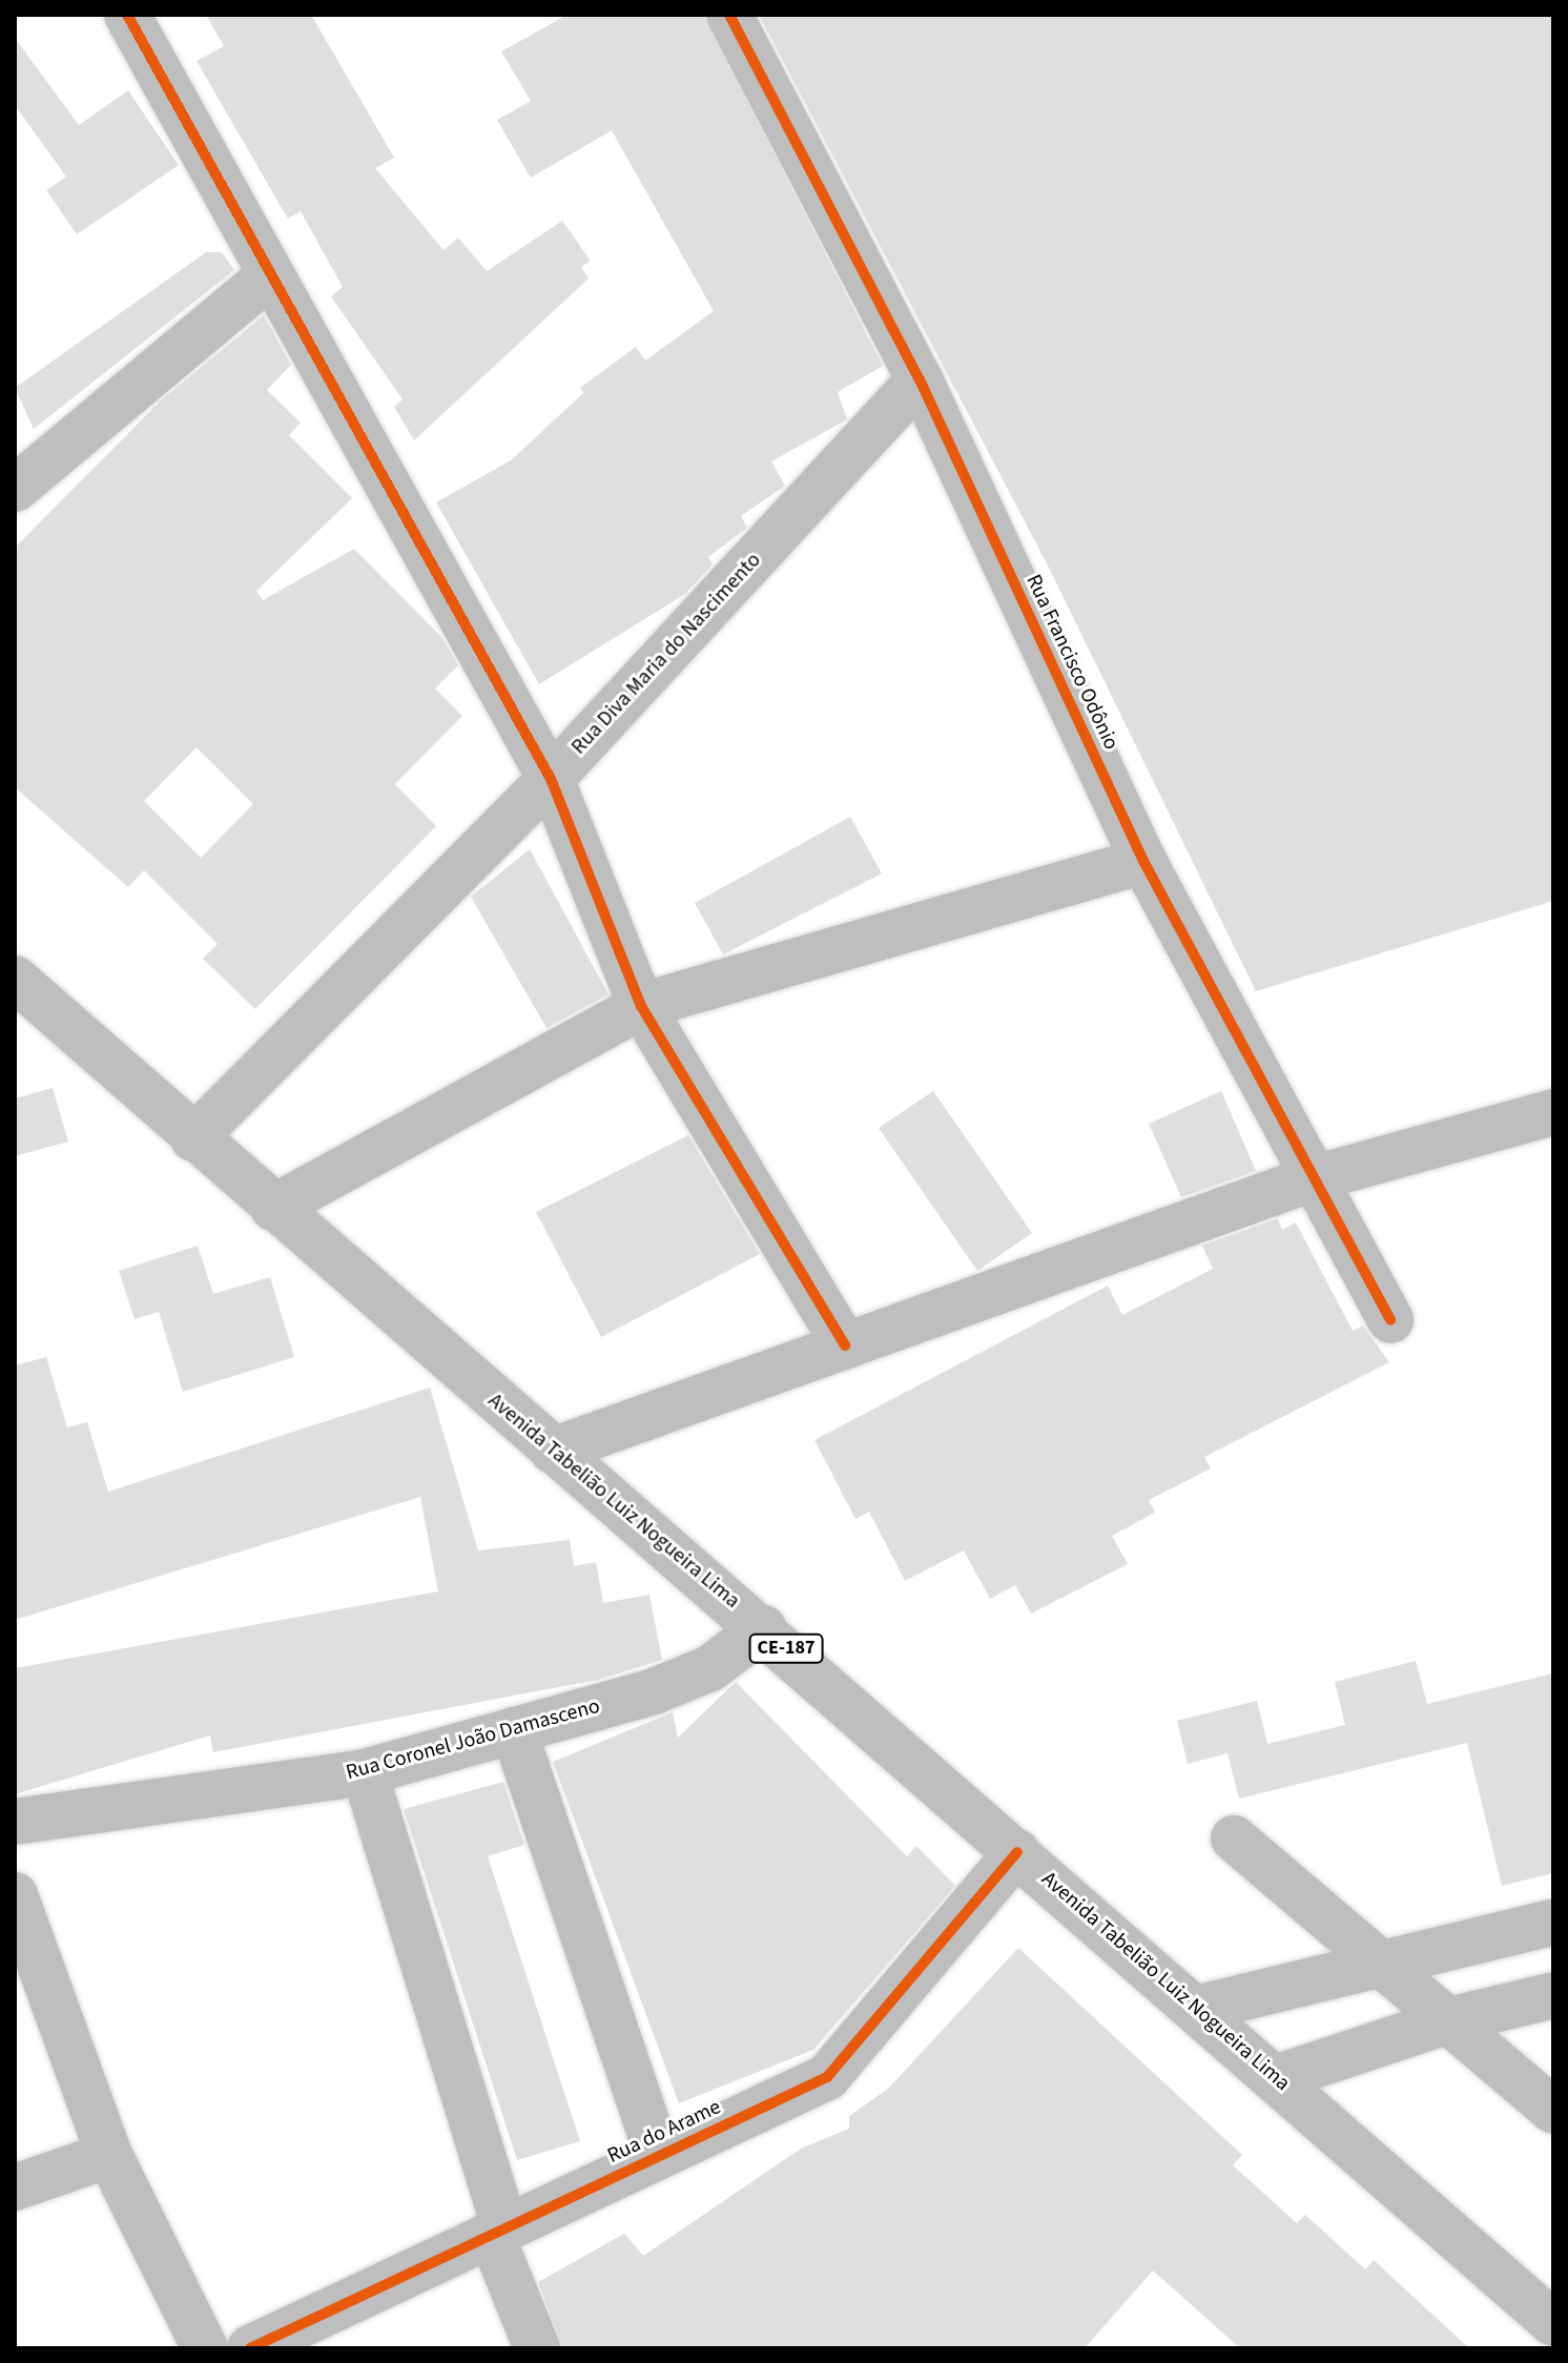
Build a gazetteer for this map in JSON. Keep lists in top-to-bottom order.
{
  "streets": {
    "main road": [
      "Rua Diva Maria do Nascimento",
      "Rua Francisco Odônio",
      "Avenida Tabelião Luiz Nogueira Lima",
      "CE-187",
      "Rua Coronel João Damasceno",
      "Rua do Arame"
    ]
  },
  "crossings": [
    ["Rua Diva Maria do Nascimento", "Rua Francisco Odônio"],
    ["Rua Diva Maria do Nascimento", "Avenida Tabelião Luiz Nogueira Lima"],
    ["Avenida Tabelião Luiz Nogueira Lima", "Rua Coronel João Damasceno"],
    ["Avenida Tabelião Luiz Nogueira Lima", "Rua do Arame"]
  ]
}
